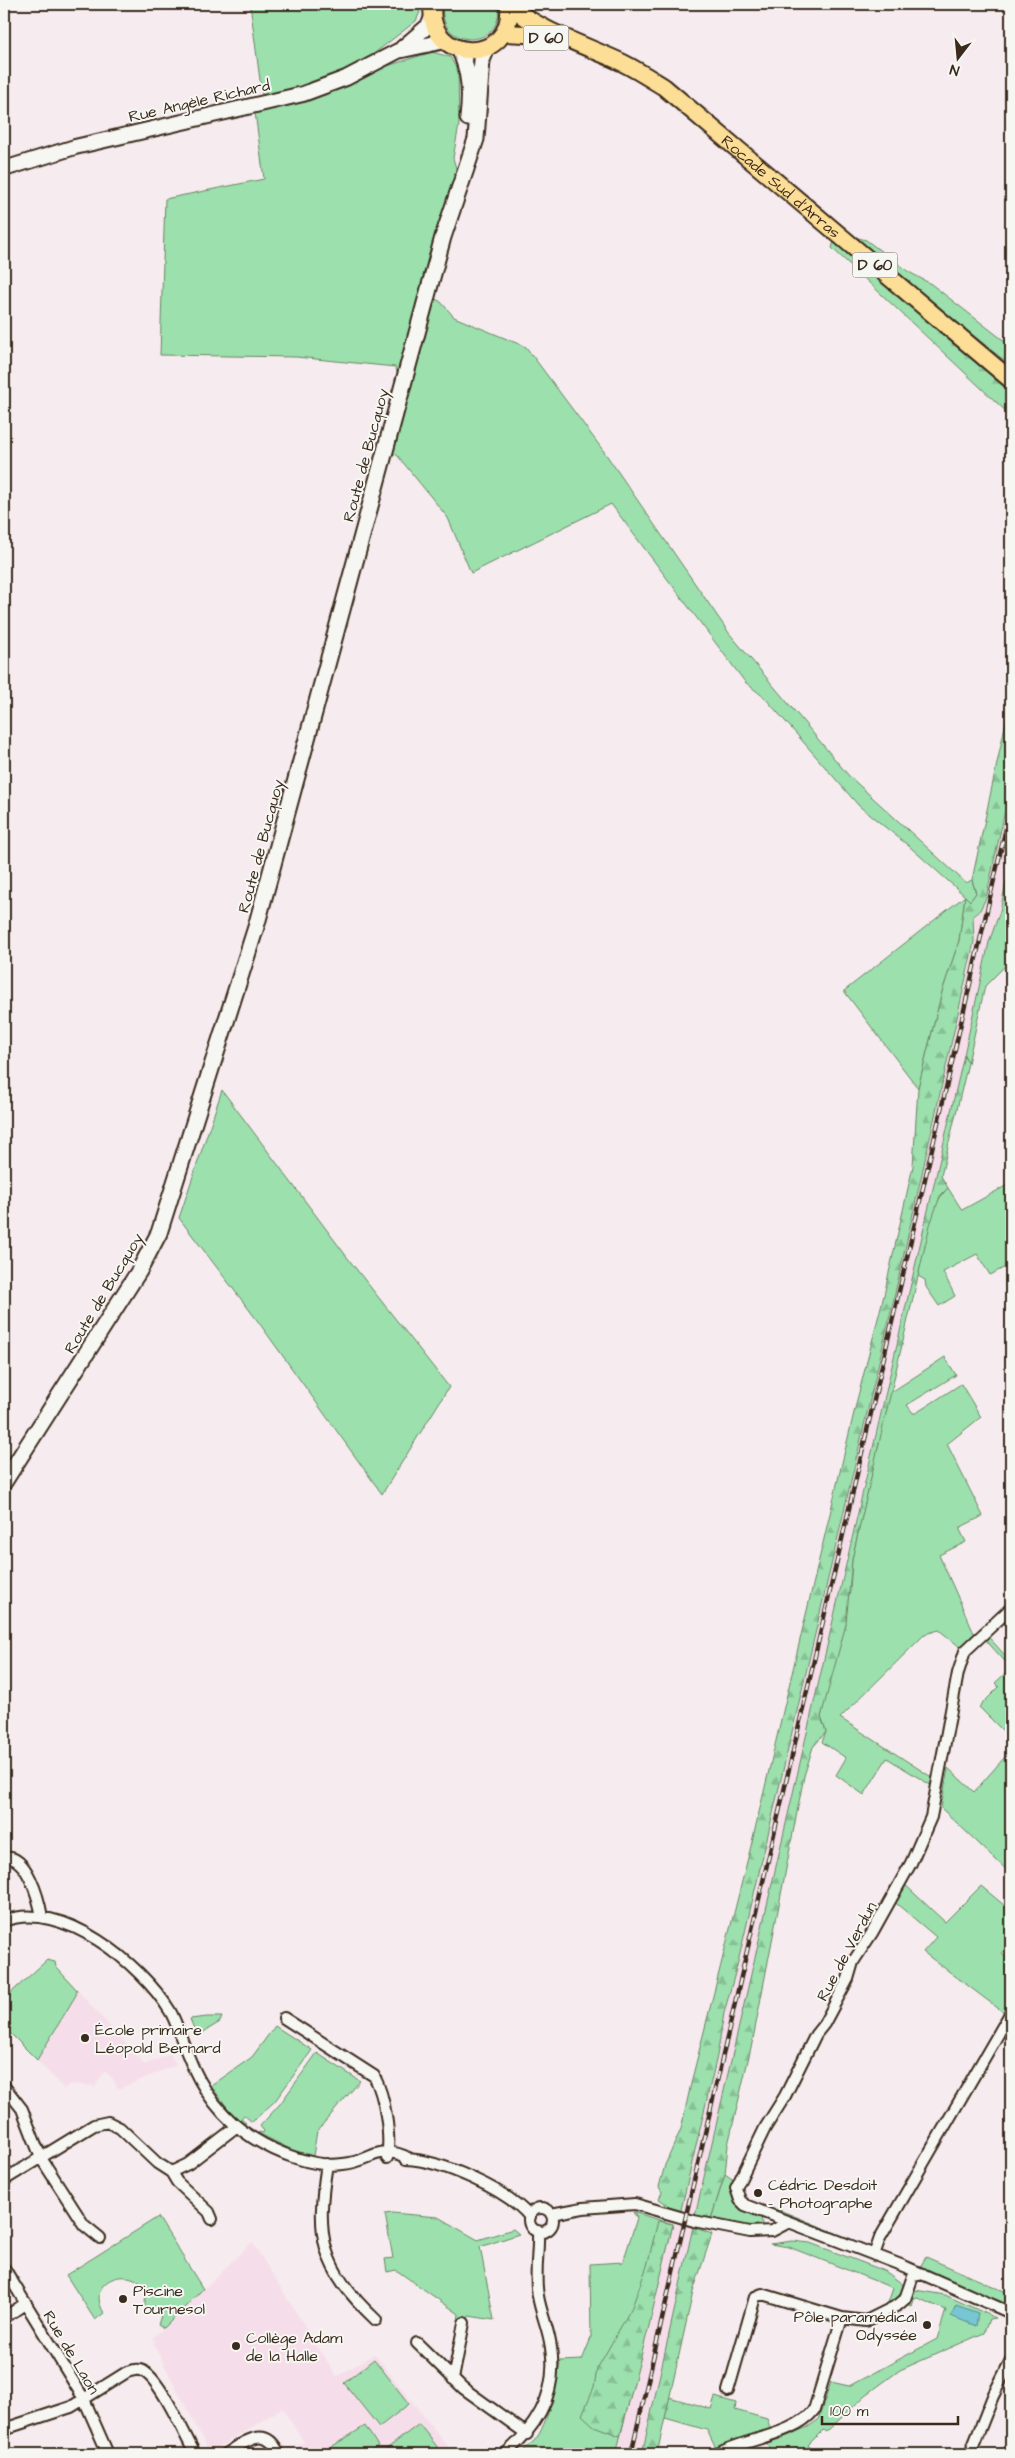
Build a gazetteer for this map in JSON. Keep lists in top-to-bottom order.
{
  "streets": {
    "main road": ["D 60", "Rocade Sud d'Arras", "Route de Bucquoy"],
    "street": ["Rue Angèle Richard", "Rue de Verdun", "Rue de Laon"]
  },
  "places": [
    "École primaire Léopold Bernard",
    "Cédric Desdoit - Photographe",
    "Piscine Tournesol",
    "Pôle paramédical Odyssée",
    "Collège Adam de la Halle"
  ],
  "scale_bar": "100 m",
  "north": "bottom"
}
